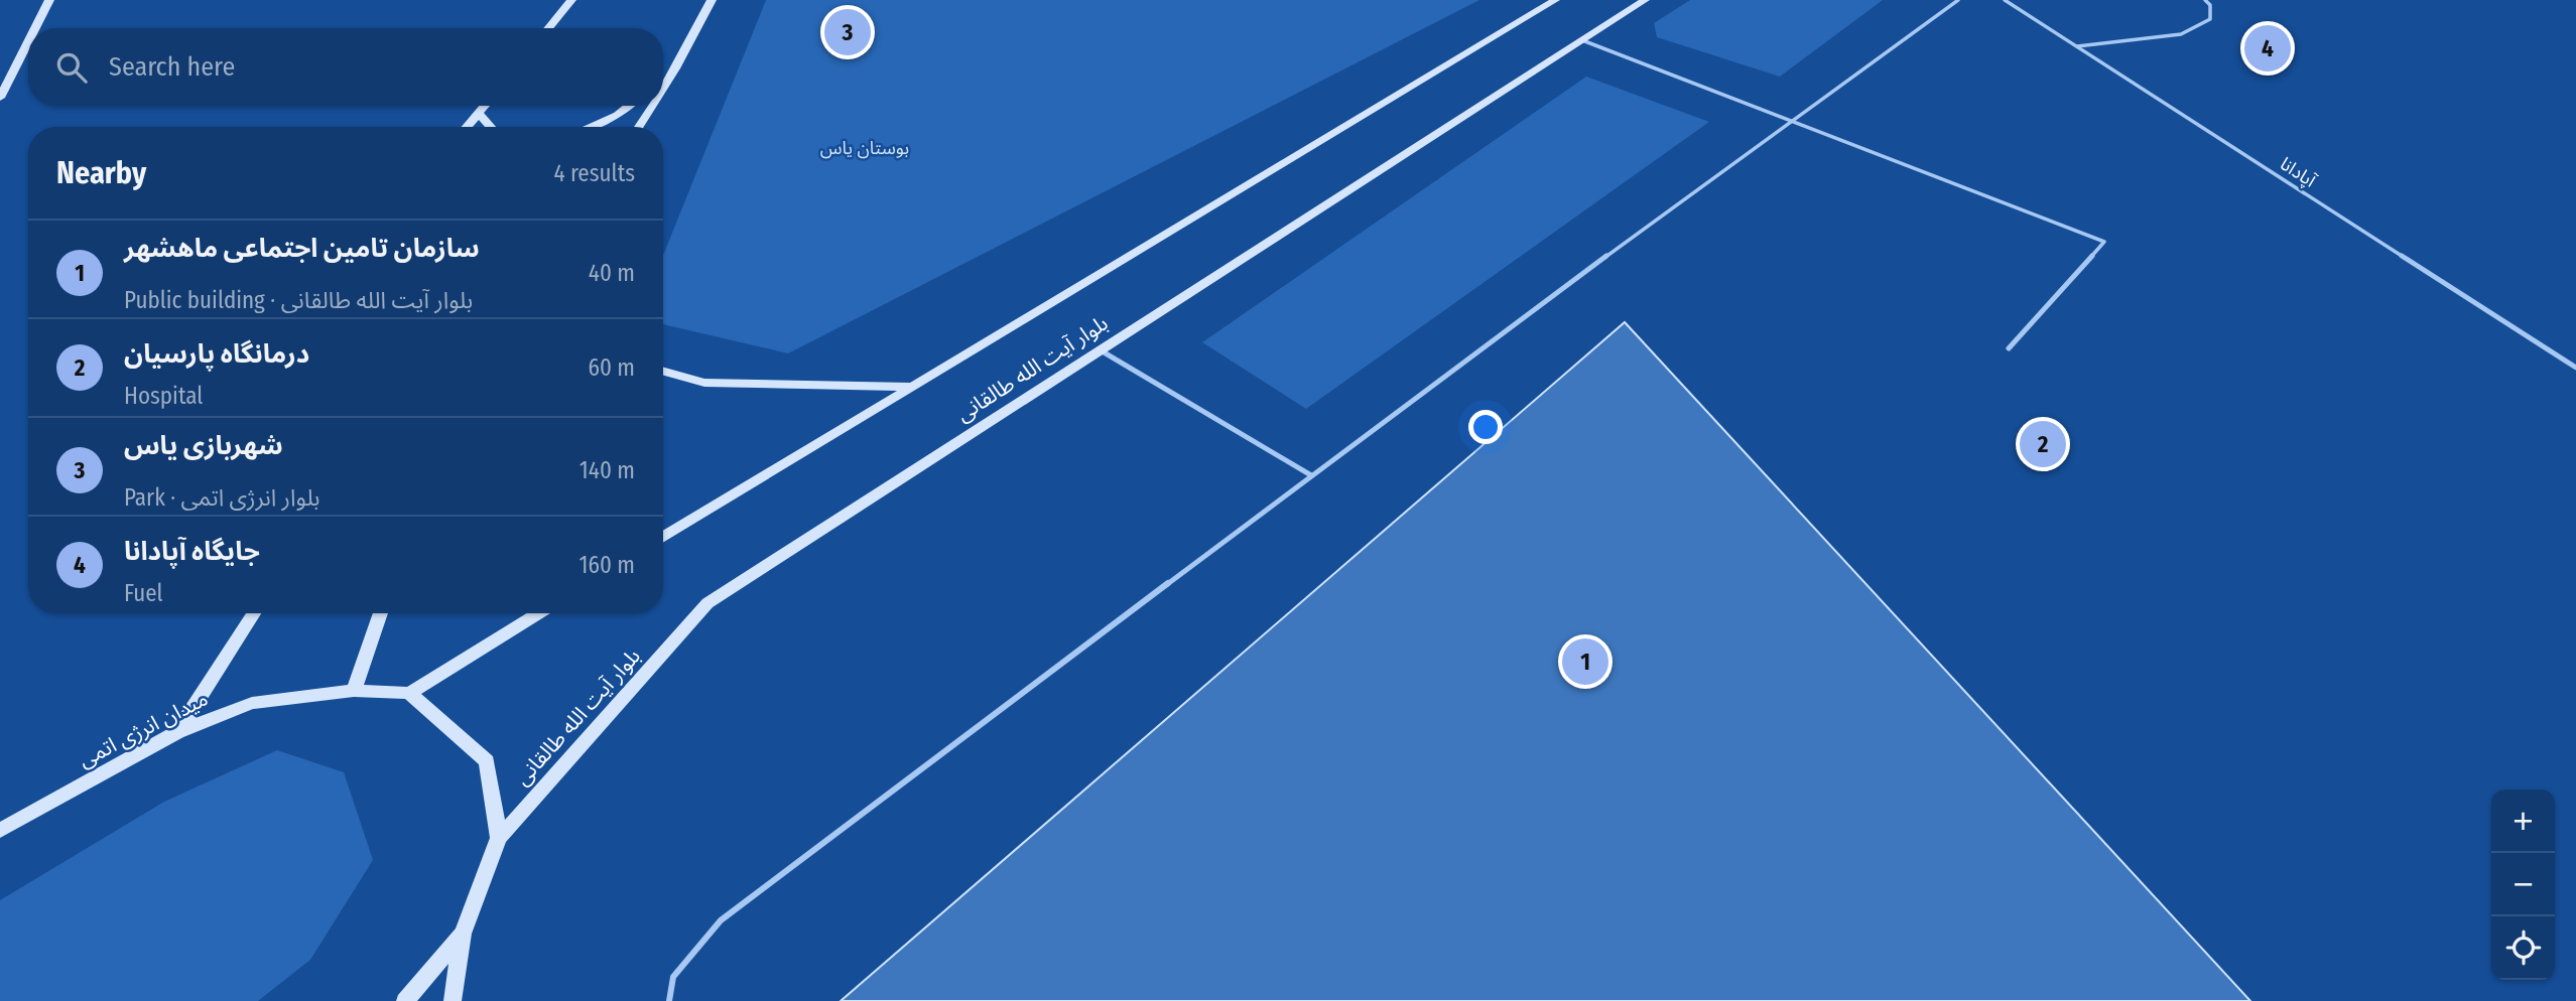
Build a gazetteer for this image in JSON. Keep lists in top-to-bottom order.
{
  "streets": {
    "main road": ["بلوار آیت الله طالقانی", "میدان انرژی اتمی"],
    "lane": ["آپادانا"]
  },
  "parks": ["بوستان یاس"],
  "page": {
    "pins": [
      "3",
      "4",
      "2",
      "1"
    ],
    "search": "Search here",
    "heading": ["Nearby", "4 results"],
    "list": [
      {
        "mark": "1",
        "name": "سازمان تامین اجتماعی ماهشهر",
        "note": "Public building · بلوار آیت الله طالقانی",
        "value": "40 m"
      },
      {
        "mark": "2",
        "name": "درمانگاه پارسیان",
        "note": "Hospital",
        "value": "60 m"
      },
      {
        "mark": "3",
        "name": "شهربازی یاس",
        "note": "Park · بلوار انرژی اتمی",
        "value": "140 m"
      },
      {
        "mark": "4",
        "name": "جایگاه آپادانا",
        "note": "Fuel",
        "value": "160 m"
      }
    ],
    "map_buttons": ["+", "−"]
  }
}
